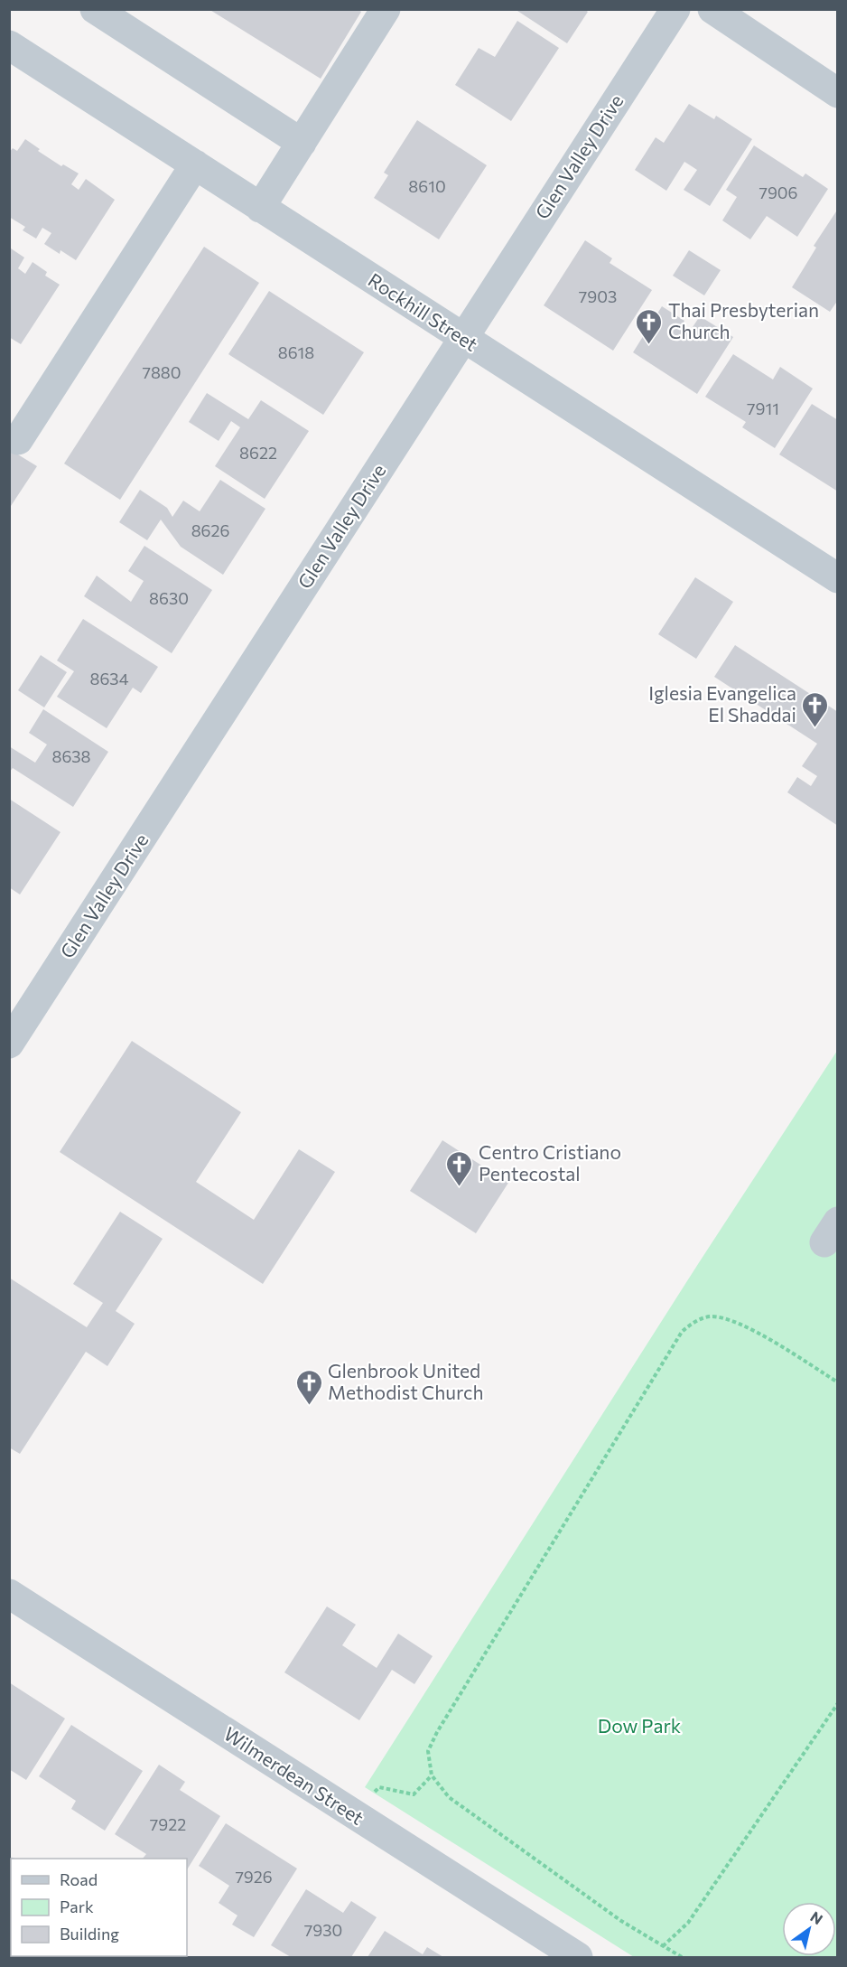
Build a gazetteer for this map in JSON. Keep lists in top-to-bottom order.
{
  "streets": {
    "street": ["Glen Valley Drive", "Rockhill Street", "Wilmerdean Street"]
  },
  "crossings": [
    ["Glen Valley Drive", "Rockhill Street"]
  ],
  "parks": ["Dow Park"],
  "places": {
    "church": [
      "Thai Presbyterian Church",
      "Iglesia Evangelica El Shaddai",
      "Centro Cristiano Pentecostal",
      "Glenbrook United Methodist Church"
    ]
  },
  "house_numbers": [
    "8610",
    "7906",
    "7903",
    "8618",
    "7880",
    "7911",
    "8622",
    "8626",
    "8630",
    "8634",
    "8638",
    "7922",
    "7926",
    "7930"
  ],
  "legend": ["Road", "Park", "Building"],
  "north": "top right"
}
